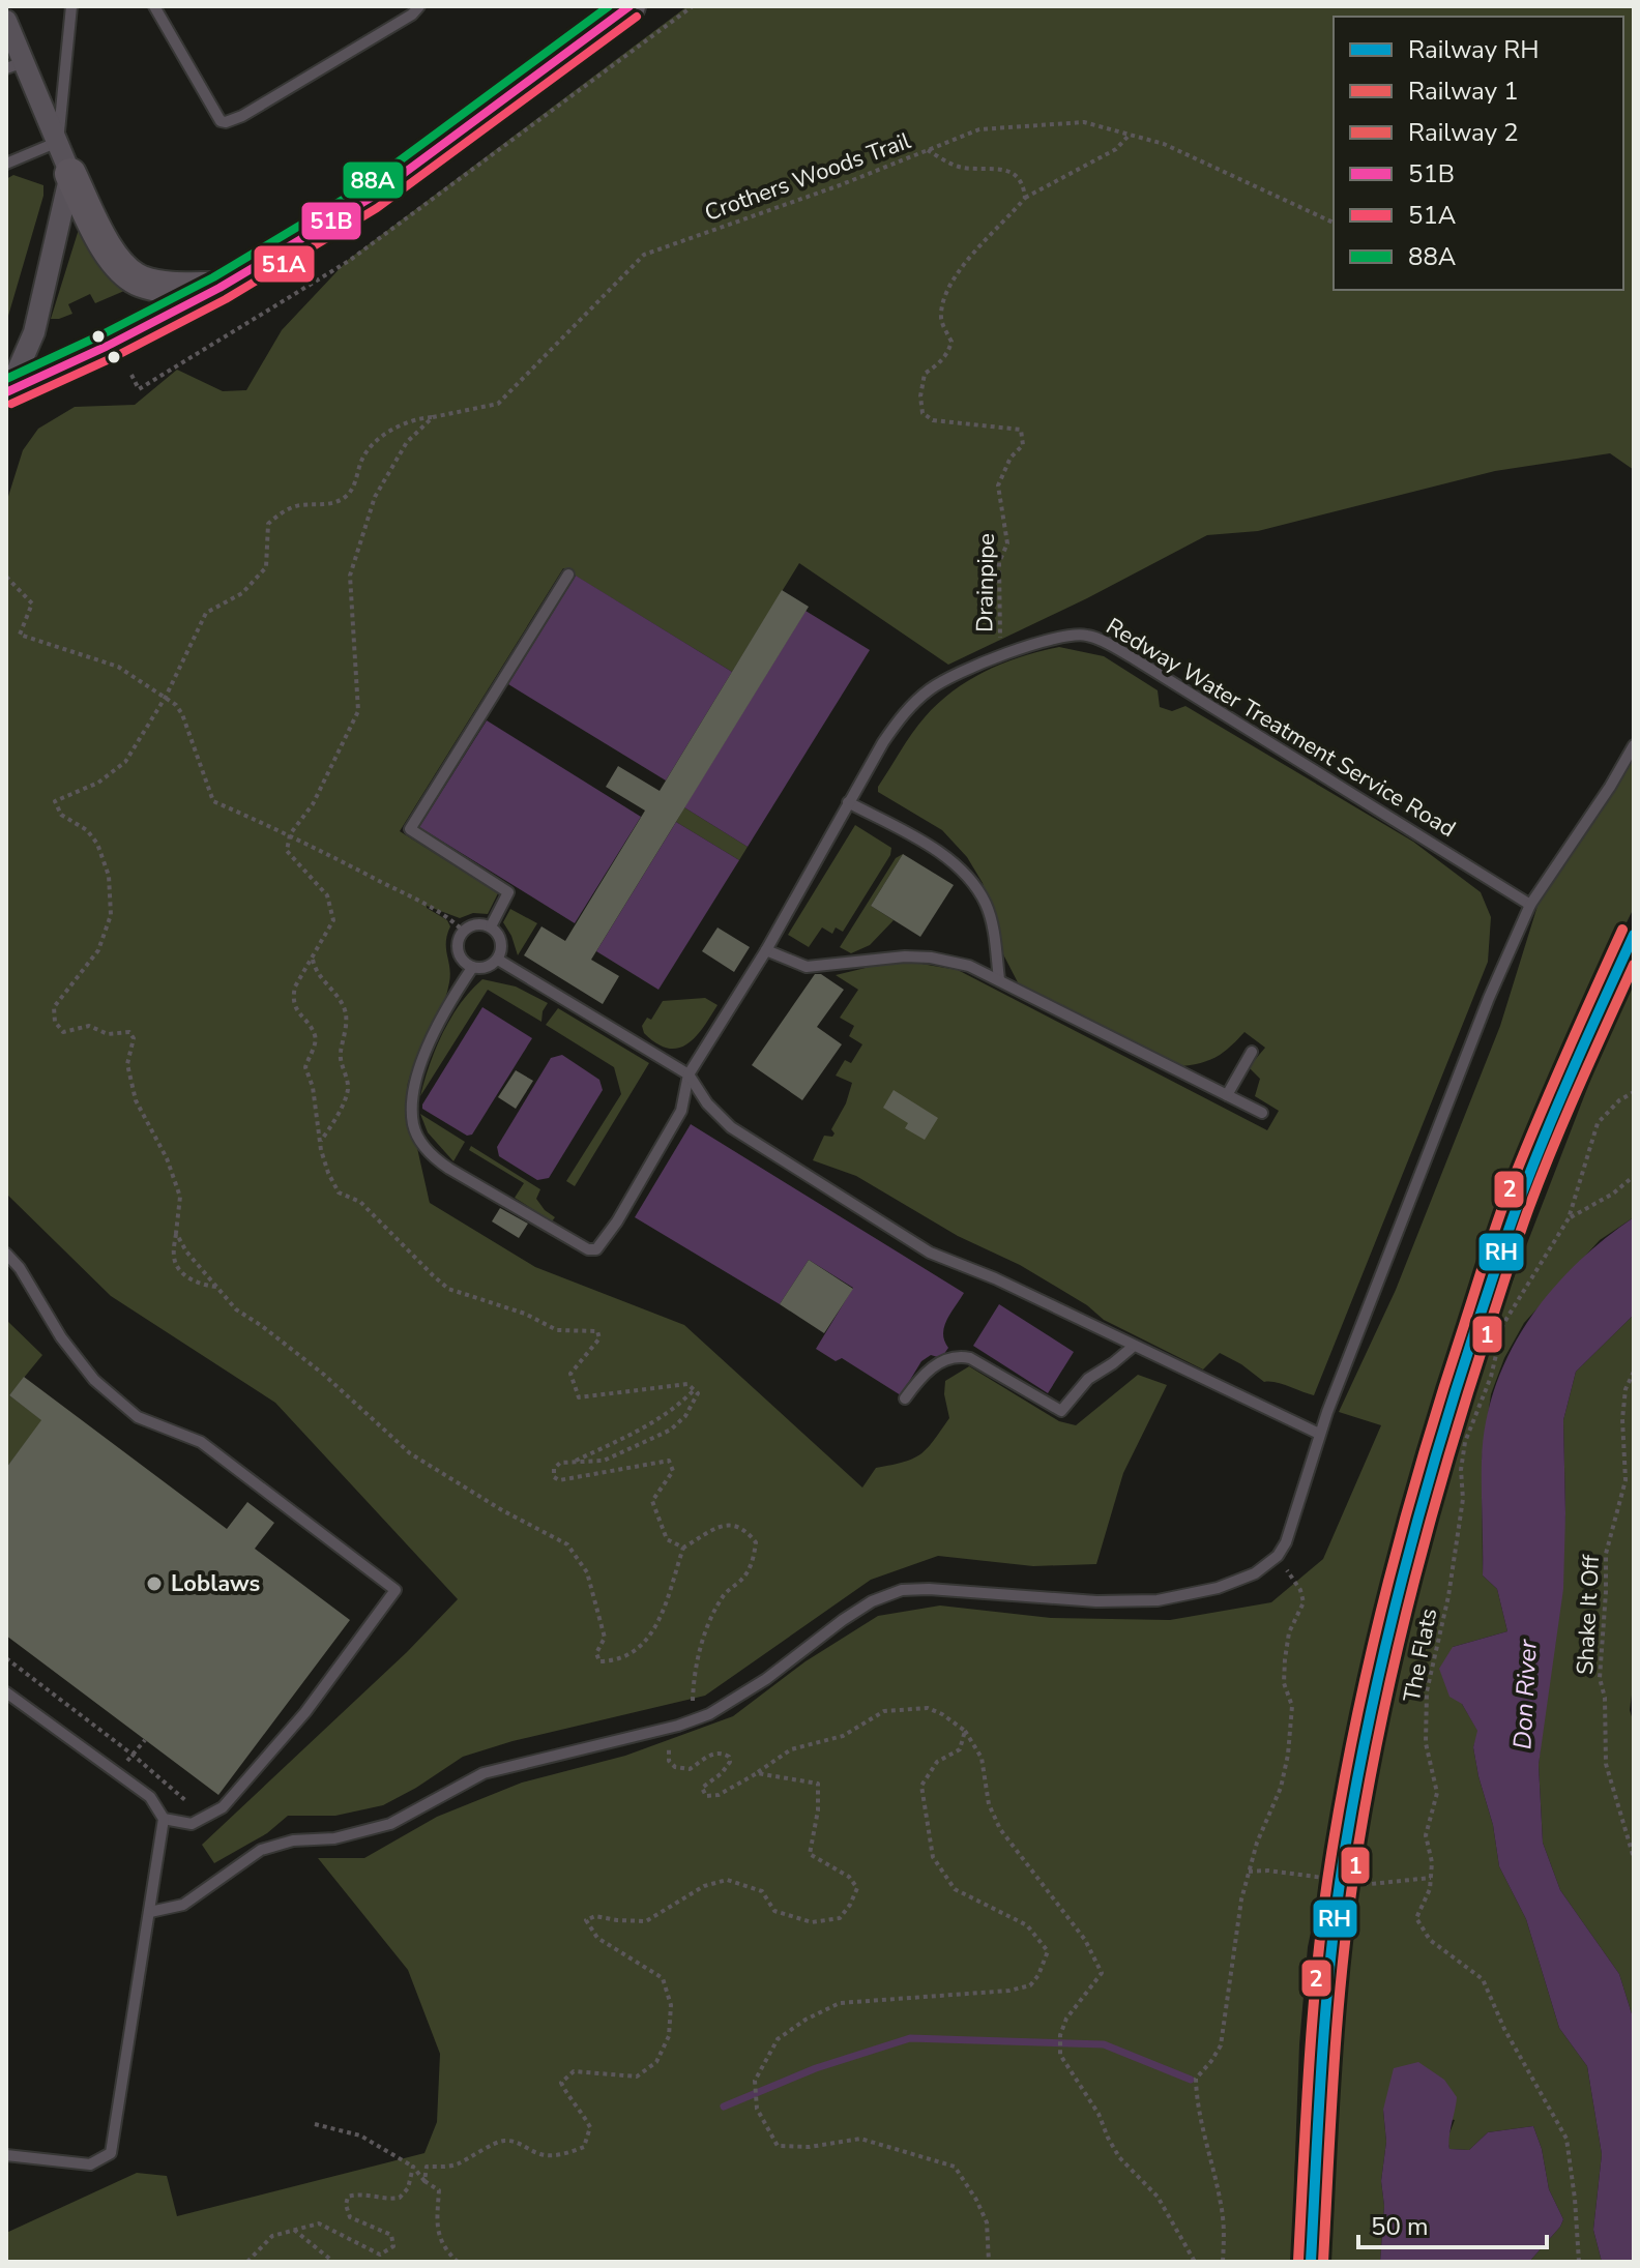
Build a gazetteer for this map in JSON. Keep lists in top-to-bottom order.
{
  "streets": {
    "lane": ["Redway Water Treatment Service Road"],
    "path": [
      "Crothers Woods Trail",
      "Drainpipe",
      "Shake It Off",
      "The Flats"
    ]
  },
  "crossings": [
    ["Crothers Woods Trail", "Drainpipe"],
    ["Drainpipe", "Redway Water Treatment Service Road"]
  ],
  "water": ["Don River"],
  "places": ["Loblaws"],
  "lines": [
    "transit line 51B",
    "transit line 88A",
    "transit line 51A",
    "rail line 2",
    "rail line RH",
    "rail line 1"
  ],
  "legend": [
    "Railway RH",
    "Railway 1",
    "Railway 2",
    "51B",
    "51A",
    "88A"
  ],
  "scale_bar": "50 m"
}
